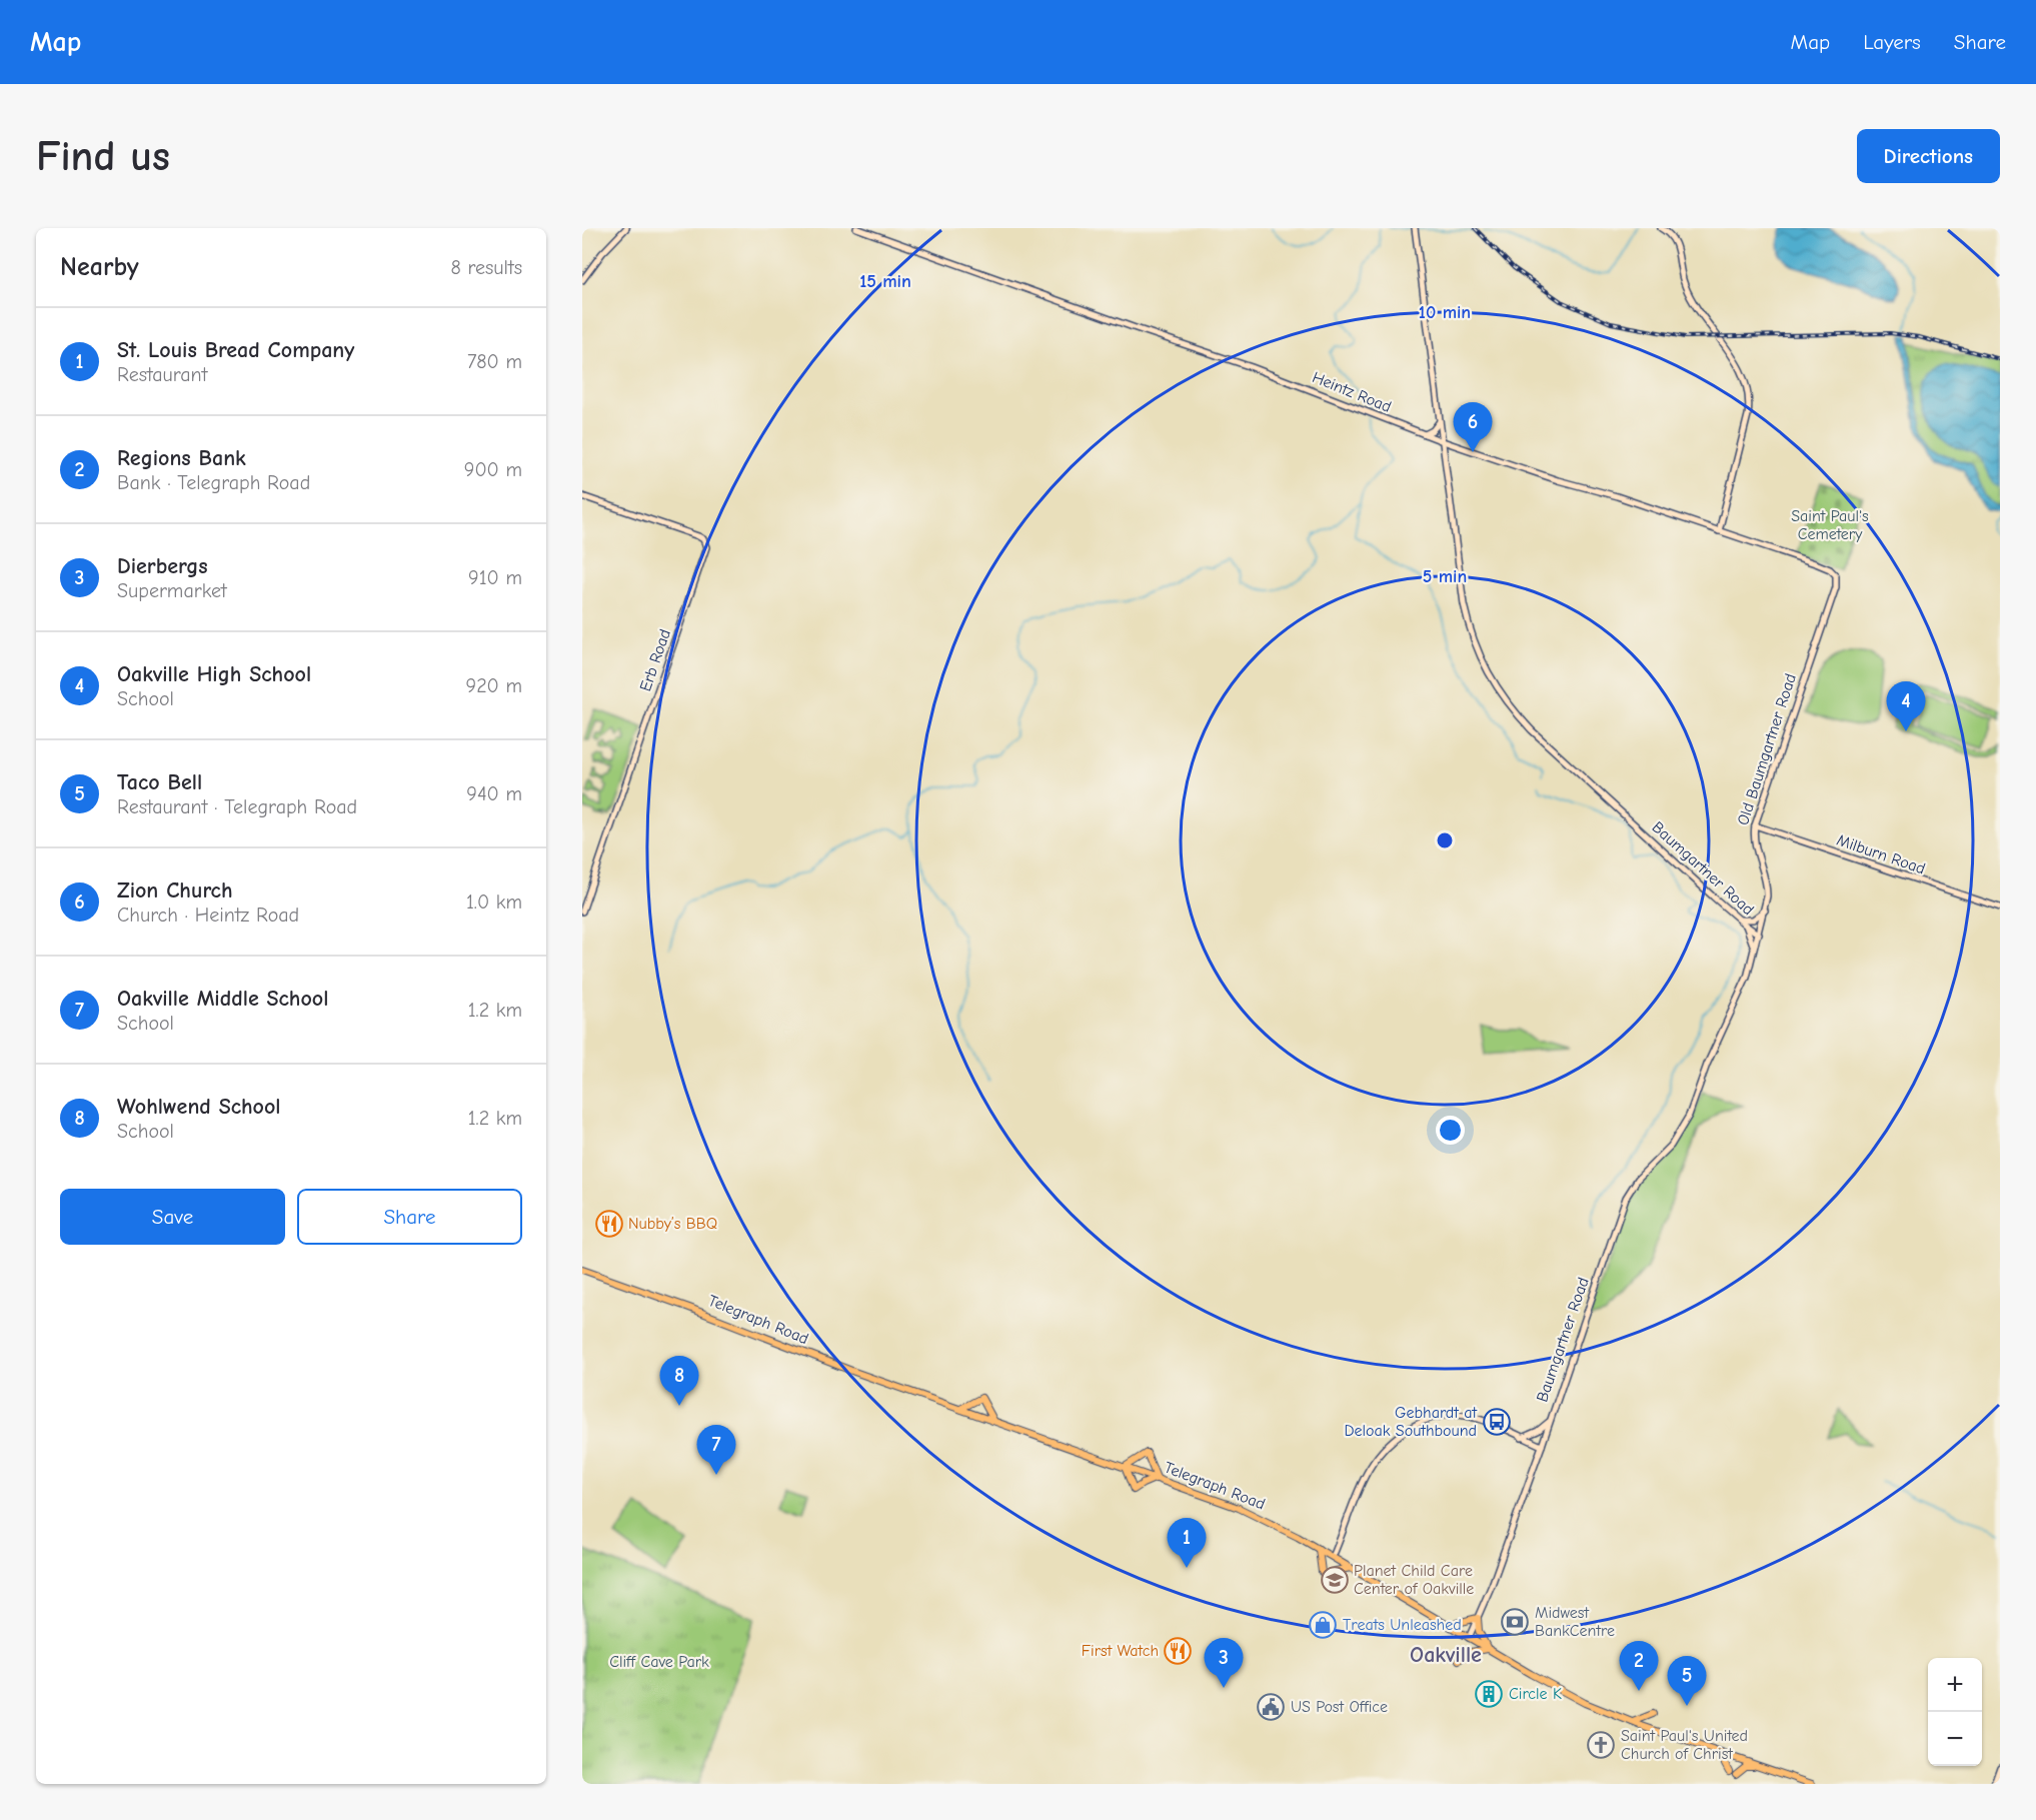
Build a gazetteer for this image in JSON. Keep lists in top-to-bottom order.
{
  "streets": {
    "main road": ["Telegraph Road"],
    "street": [
      "Heintz Road",
      "Erb Road",
      "Old Baumgartner Road",
      "Milburn Road",
      "Baumgartner Road"
    ]
  },
  "crossings": [
    ["Heintz Road", "Old Baumgartner Road"],
    ["Heintz Road", "Baumgartner Road"],
    ["Old Baumgartner Road", "Milburn Road"],
    ["Old Baumgartner Road", "Baumgartner Road"],
    ["Baumgartner Road", "Telegraph Road"]
  ],
  "districts": ["Oakville"],
  "parks": ["Saint Paul's Cemetery", "Cliff Cave Park"],
  "places": {
    "restaurant": ["Nubby’s BBQ", "First Watch"],
    "bus stop": ["Gebhardt at Deloak Southbound"],
    "school or university": ["Planet Child Care Center of Oakville"],
    "bank": ["Midwest BankCentre"],
    "shop": ["Treats Unleashed"],
    "building": ["Circle K"],
    "public building": ["US Post Office"],
    "church": ["Saint Paul's United Church of Christ"]
  },
  "page": {
    "header": "Map",
    "nav": ["Map", "Layers", "Share"],
    "buttons": [
      "Directions",
      ["Save", "Share"]
    ],
    "title": "Find us",
    "heading": ["Nearby", "8 results"],
    "list": [
      {
        "mark": "1",
        "name": "St. Louis Bread Company",
        "note": "Restaurant",
        "value": "780 m"
      },
      {
        "mark": "2",
        "name": "Regions Bank",
        "note": "Bank · Telegraph Road",
        "value": "900 m"
      },
      {
        "mark": "3",
        "name": "Dierbergs",
        "note": "Supermarket",
        "value": "910 m"
      },
      {
        "mark": "4",
        "name": "Oakville High School",
        "note": "School",
        "value": "920 m"
      },
      {
        "mark": "5",
        "name": "Taco Bell",
        "note": "Restaurant · Telegraph Road",
        "value": "940 m"
      },
      {
        "mark": "6",
        "name": "Zion Church",
        "note": "Church · Heintz Road",
        "value": "1.0 km"
      },
      {
        "mark": "7",
        "name": "Oakville Middle School",
        "note": "School",
        "value": "1.2 km"
      },
      {
        "mark": "8",
        "name": "Wohlwend School",
        "note": "School",
        "value": "1.2 km"
      }
    ],
    "pins": [
      "6",
      "4",
      "8",
      "7",
      "1",
      "3",
      "2",
      "5"
    ],
    "map_buttons": ["+", "−"]
  },
  "rings": ["15 min", "10 min", "5 min"]
}
